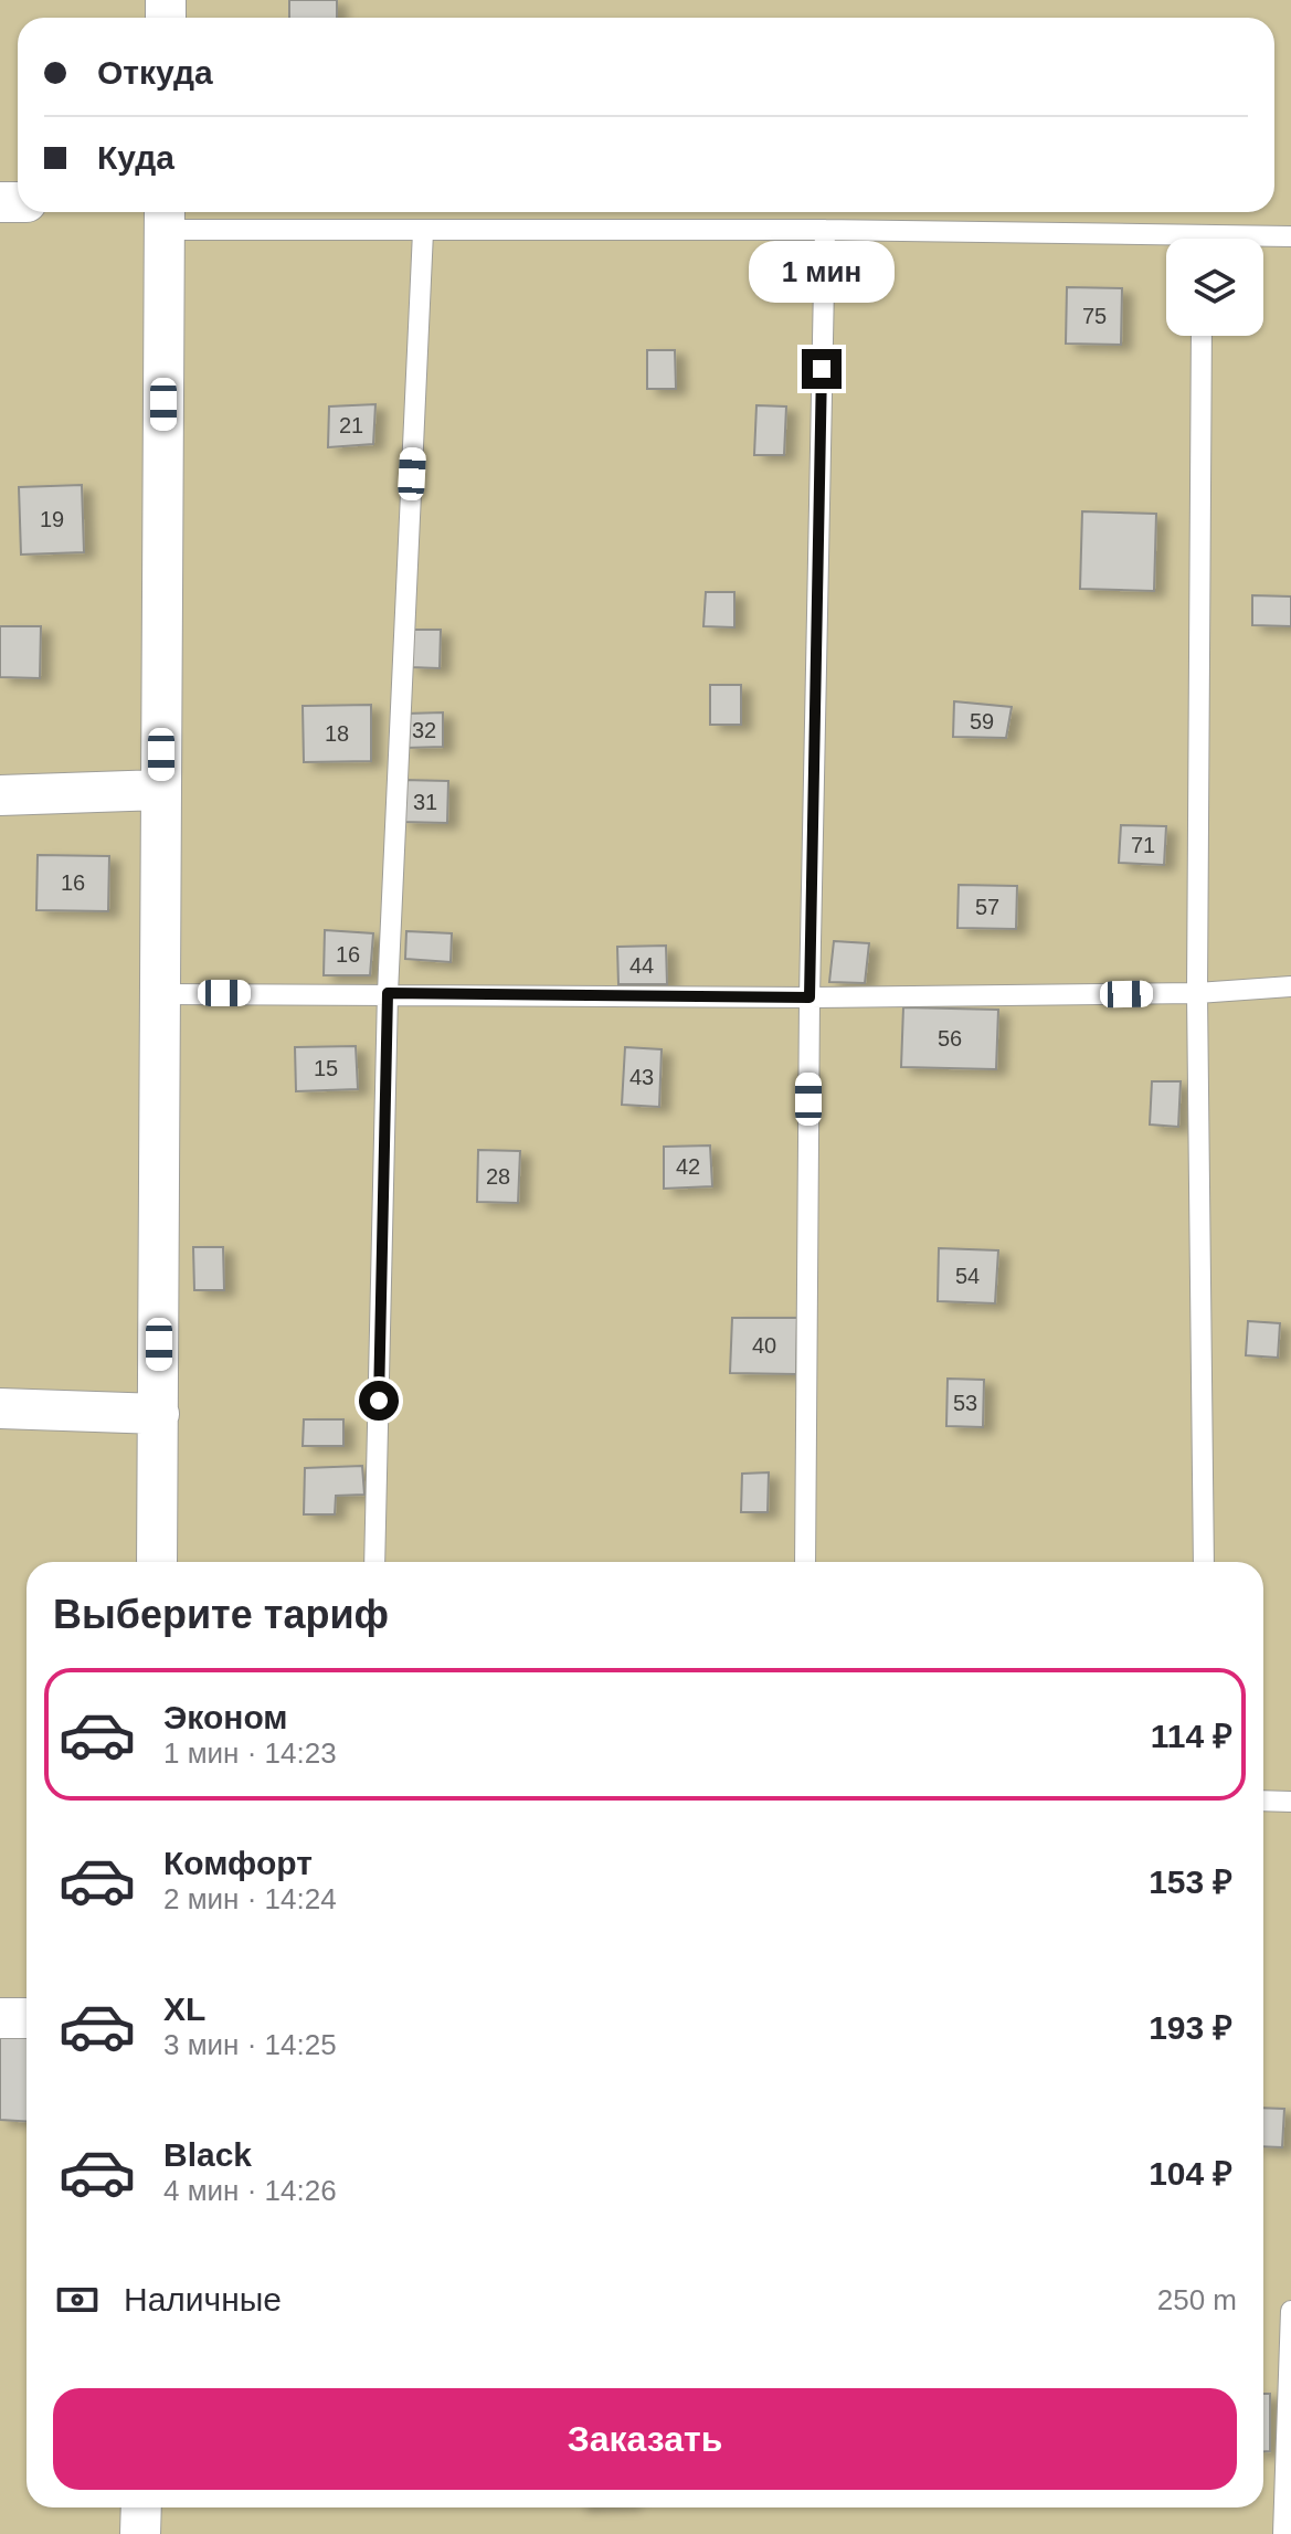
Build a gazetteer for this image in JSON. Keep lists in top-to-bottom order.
{
  "house_numbers": [
    "75",
    "21",
    "19",
    "59",
    "32",
    "18",
    "31",
    "71",
    "16",
    "57",
    "16",
    "44",
    "56",
    "15",
    "43",
    "42",
    "28",
    "54",
    "40",
    "53"
  ],
  "page": {
    "banner": ["Откуда", "Куда"],
    "bubble": "1 мин",
    "heading": "Выберите тариф",
    "list": [
      {
        "name": "Эконом",
        "note": "1 мин · 14:23",
        "value": "114 ₽"
      },
      {
        "name": "Комфорт",
        "note": "2 мин · 14:24",
        "value": "153 ₽"
      },
      {
        "name": "XL",
        "note": "3 мин · 14:25",
        "value": "193 ₽"
      },
      {
        "name": "Black",
        "note": "4 мин · 14:26",
        "value": "104 ₽"
      }
    ],
    "pay": ["Наличные", "250 m"],
    "buttons": "Заказать"
  }
}
